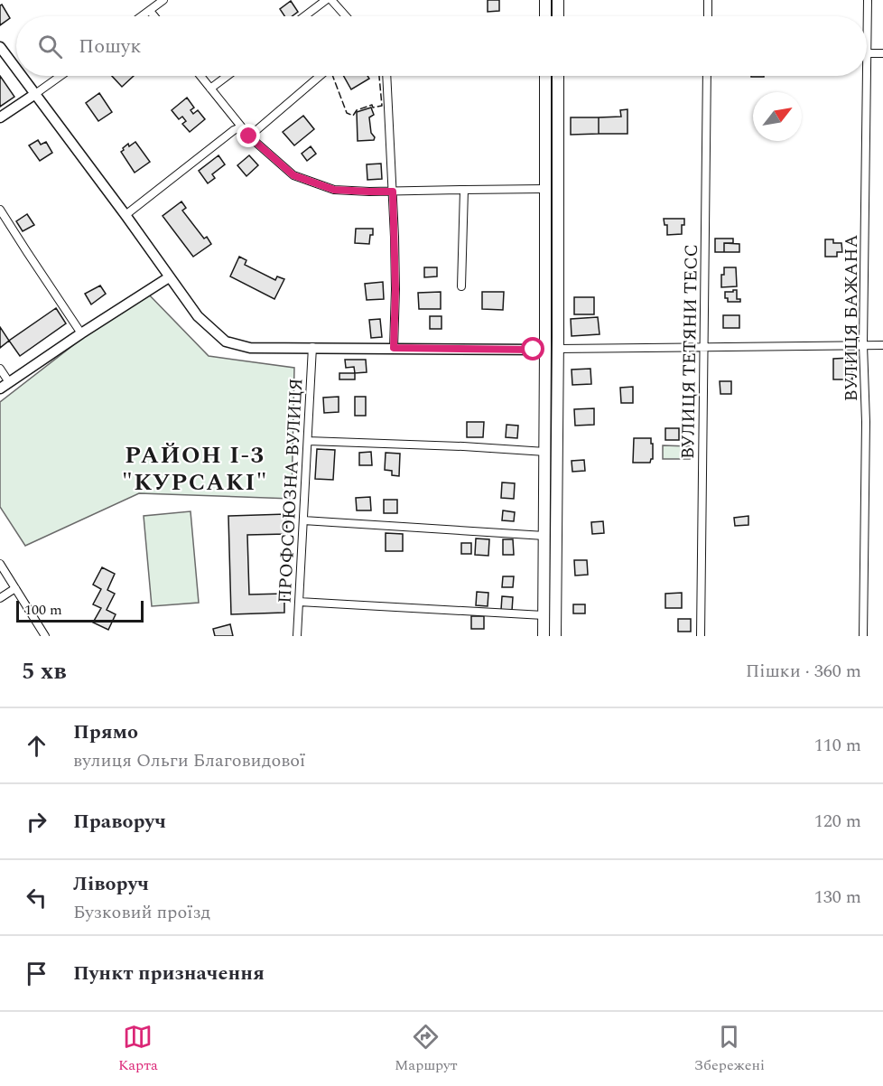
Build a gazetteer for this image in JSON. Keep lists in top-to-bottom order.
{
  "streets": {
    "street": ["ВУЛИЦЯ БАЖАНА", "ВУЛИЦЯ ТЕТЯНИ ТЕСС", "ПРОФСОЮЗНА ВУЛИЦЯ"]
  },
  "districts": ["РАЙОН І-3 \"КУРСАКІ\""],
  "scale_bar": "100 m",
  "north": "top right",
  "page": {
    "search": "Пошук",
    "scale": "100 m",
    "heading": ["5 хв", "Пішки · 360 m"],
    "list": [
      ["Прямо", "вулиця Ольги Благовидової", "110 m"],
      ["Праворуч", "120 m"],
      ["Ліворуч", "Бузковий проїзд", "130 m"],
      "Пункт призначення"
    ],
    "nav": ["Карта", "Маршрут", "Збережені"]
  }
}
